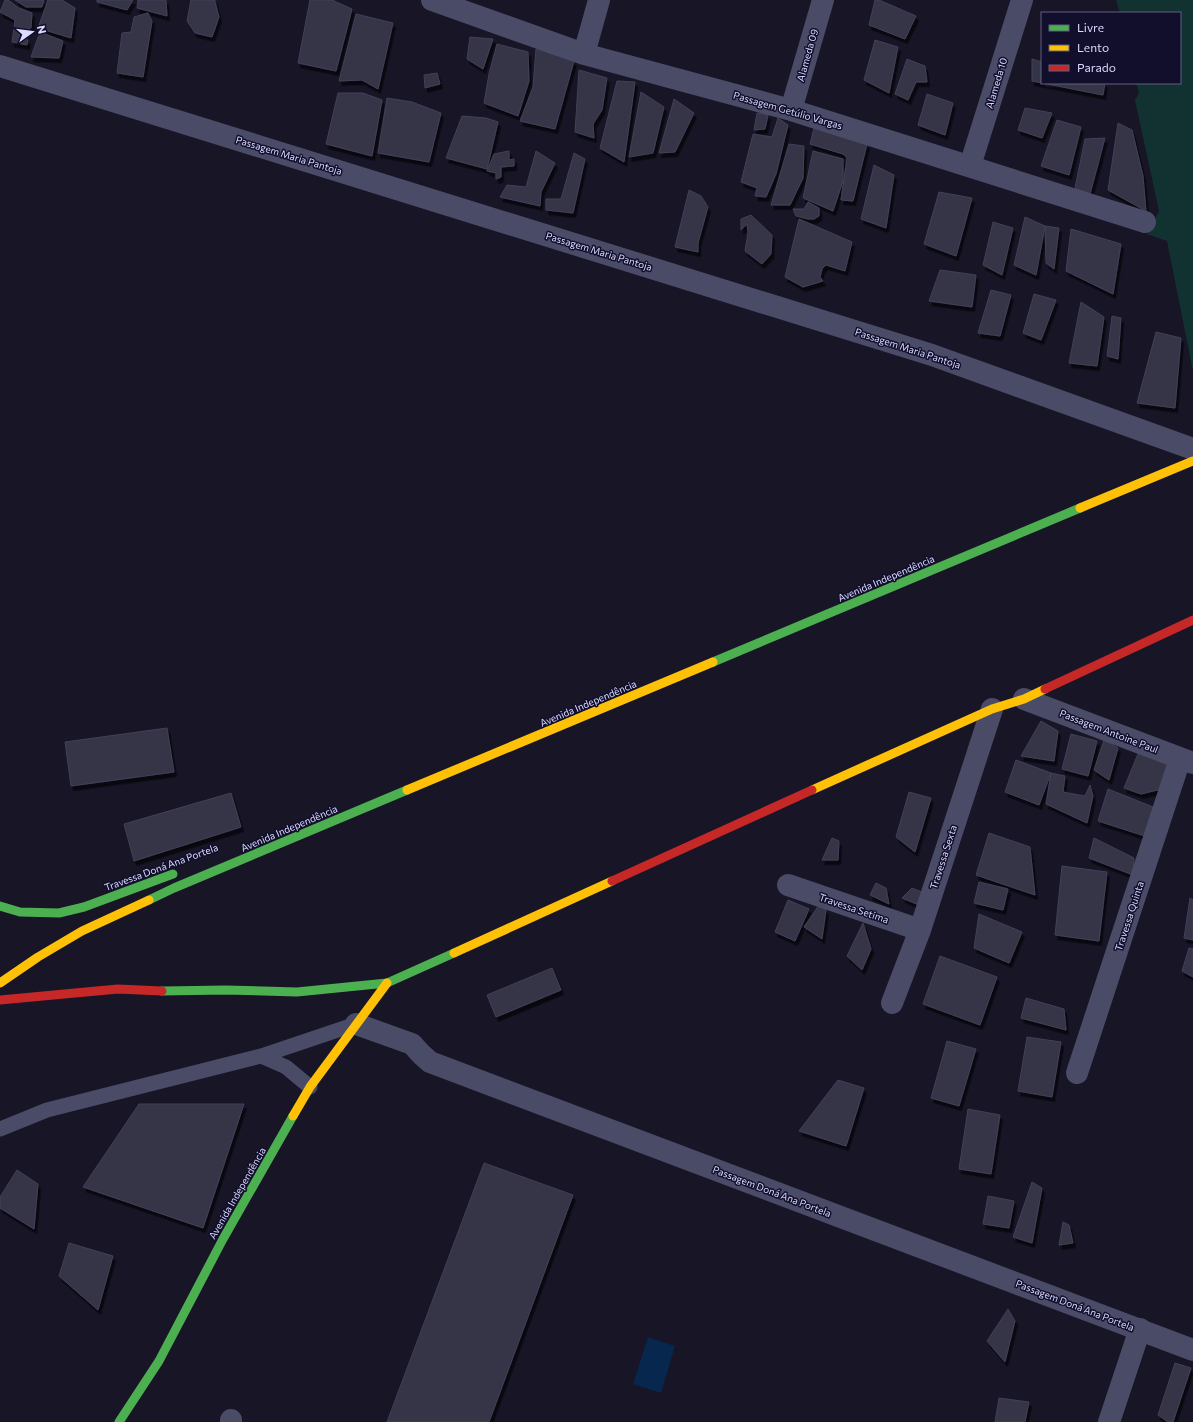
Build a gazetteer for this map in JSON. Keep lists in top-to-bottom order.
{
  "streets": {
    "main road": ["Avenida Independência", "Travessa Doná Ana Portela"],
    "street": [
      "Alameda 09",
      "Alameda 10",
      "Passagem Getúlio Vargas",
      "Passagem Maria Pantoja",
      "Passagem Antoine Paul",
      "Travessa Sexta",
      "Travessa Setima",
      "Travessa Quinta",
      "Passagem Doná Ana Portela"
    ]
  },
  "crossings": [
    ["Alameda 09", "Passagem Getúlio Vargas"],
    ["Alameda 10", "Passagem Getúlio Vargas"],
    ["Avenida Independência", "Passagem Antoine Paul"],
    ["Avenida Independência", "Travessa Sexta"],
    ["Avenida Independência", "Travessa Doná Ana Portela"],
    ["Avenida Independência", "Passagem Doná Ana Portela"],
    ["Passagem Antoine Paul", "Travessa Quinta"],
    ["Travessa Sexta", "Travessa Setima"]
  ],
  "legend": ["Livre", "Lento", "Parado"],
  "north": "right"
}
